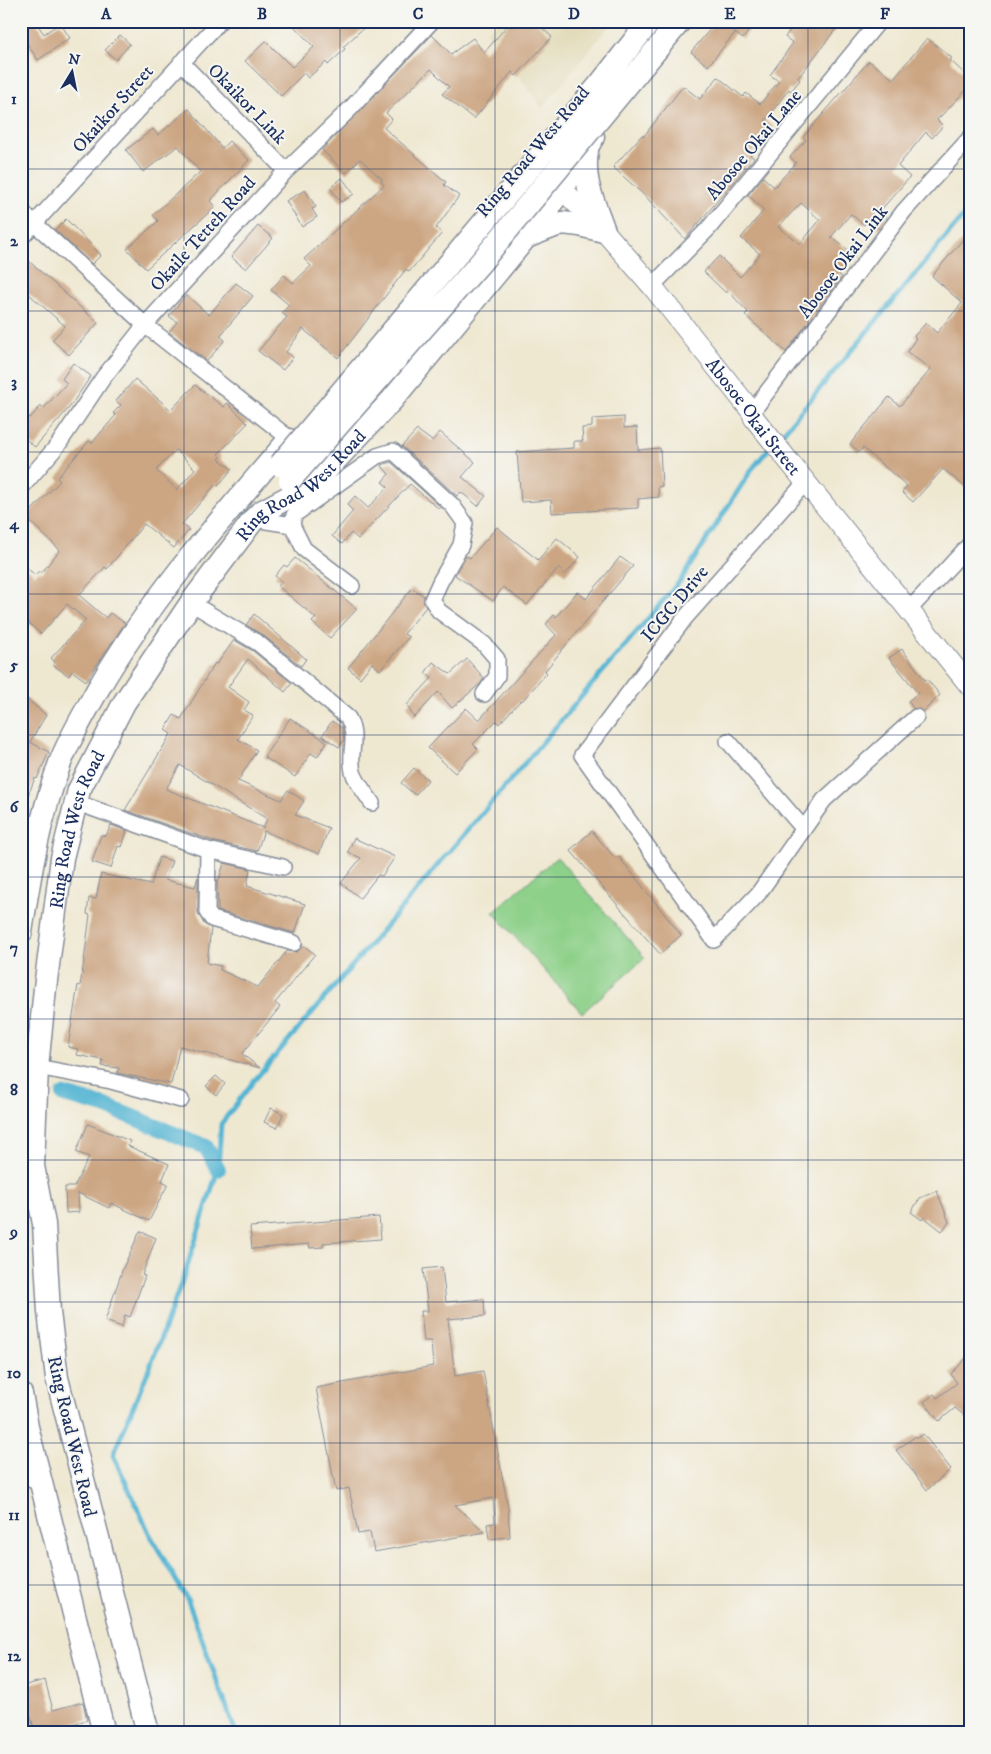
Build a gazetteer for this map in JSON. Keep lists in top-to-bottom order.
{
  "streets": {
    "main road": ["Ring Road West Road"],
    "street": [
      "Okaikor Link",
      "Okaikor Street",
      "Abosoe Okai Lane",
      "Okaile Tetteh Road",
      "Abosoe Okai Link",
      "Abosoe Okai Street",
      "ICGC Drive"
    ]
  },
  "crossings": [
    ["Okaikor Link", "Okaikor Street"],
    ["Okaikor Link", "Okaile Tetteh Road"],
    ["Abosoe Okai Lane", "Abosoe Okai Street"],
    ["Ring Road West Road", "Abosoe Okai Street"],
    ["Abosoe Okai Link", "Abosoe Okai Street"],
    ["Abosoe Okai Street", "ICGC Drive"]
  ],
  "north": "top",
  "grid": {
    "columns": [
      "A",
      "B",
      "C",
      "D",
      "E",
      "F"
    ],
    "rows": [
      "1",
      "2",
      "3",
      "4",
      "5",
      "6",
      "7",
      "8",
      "9",
      "10",
      "11",
      "12"
    ]
  }
}
